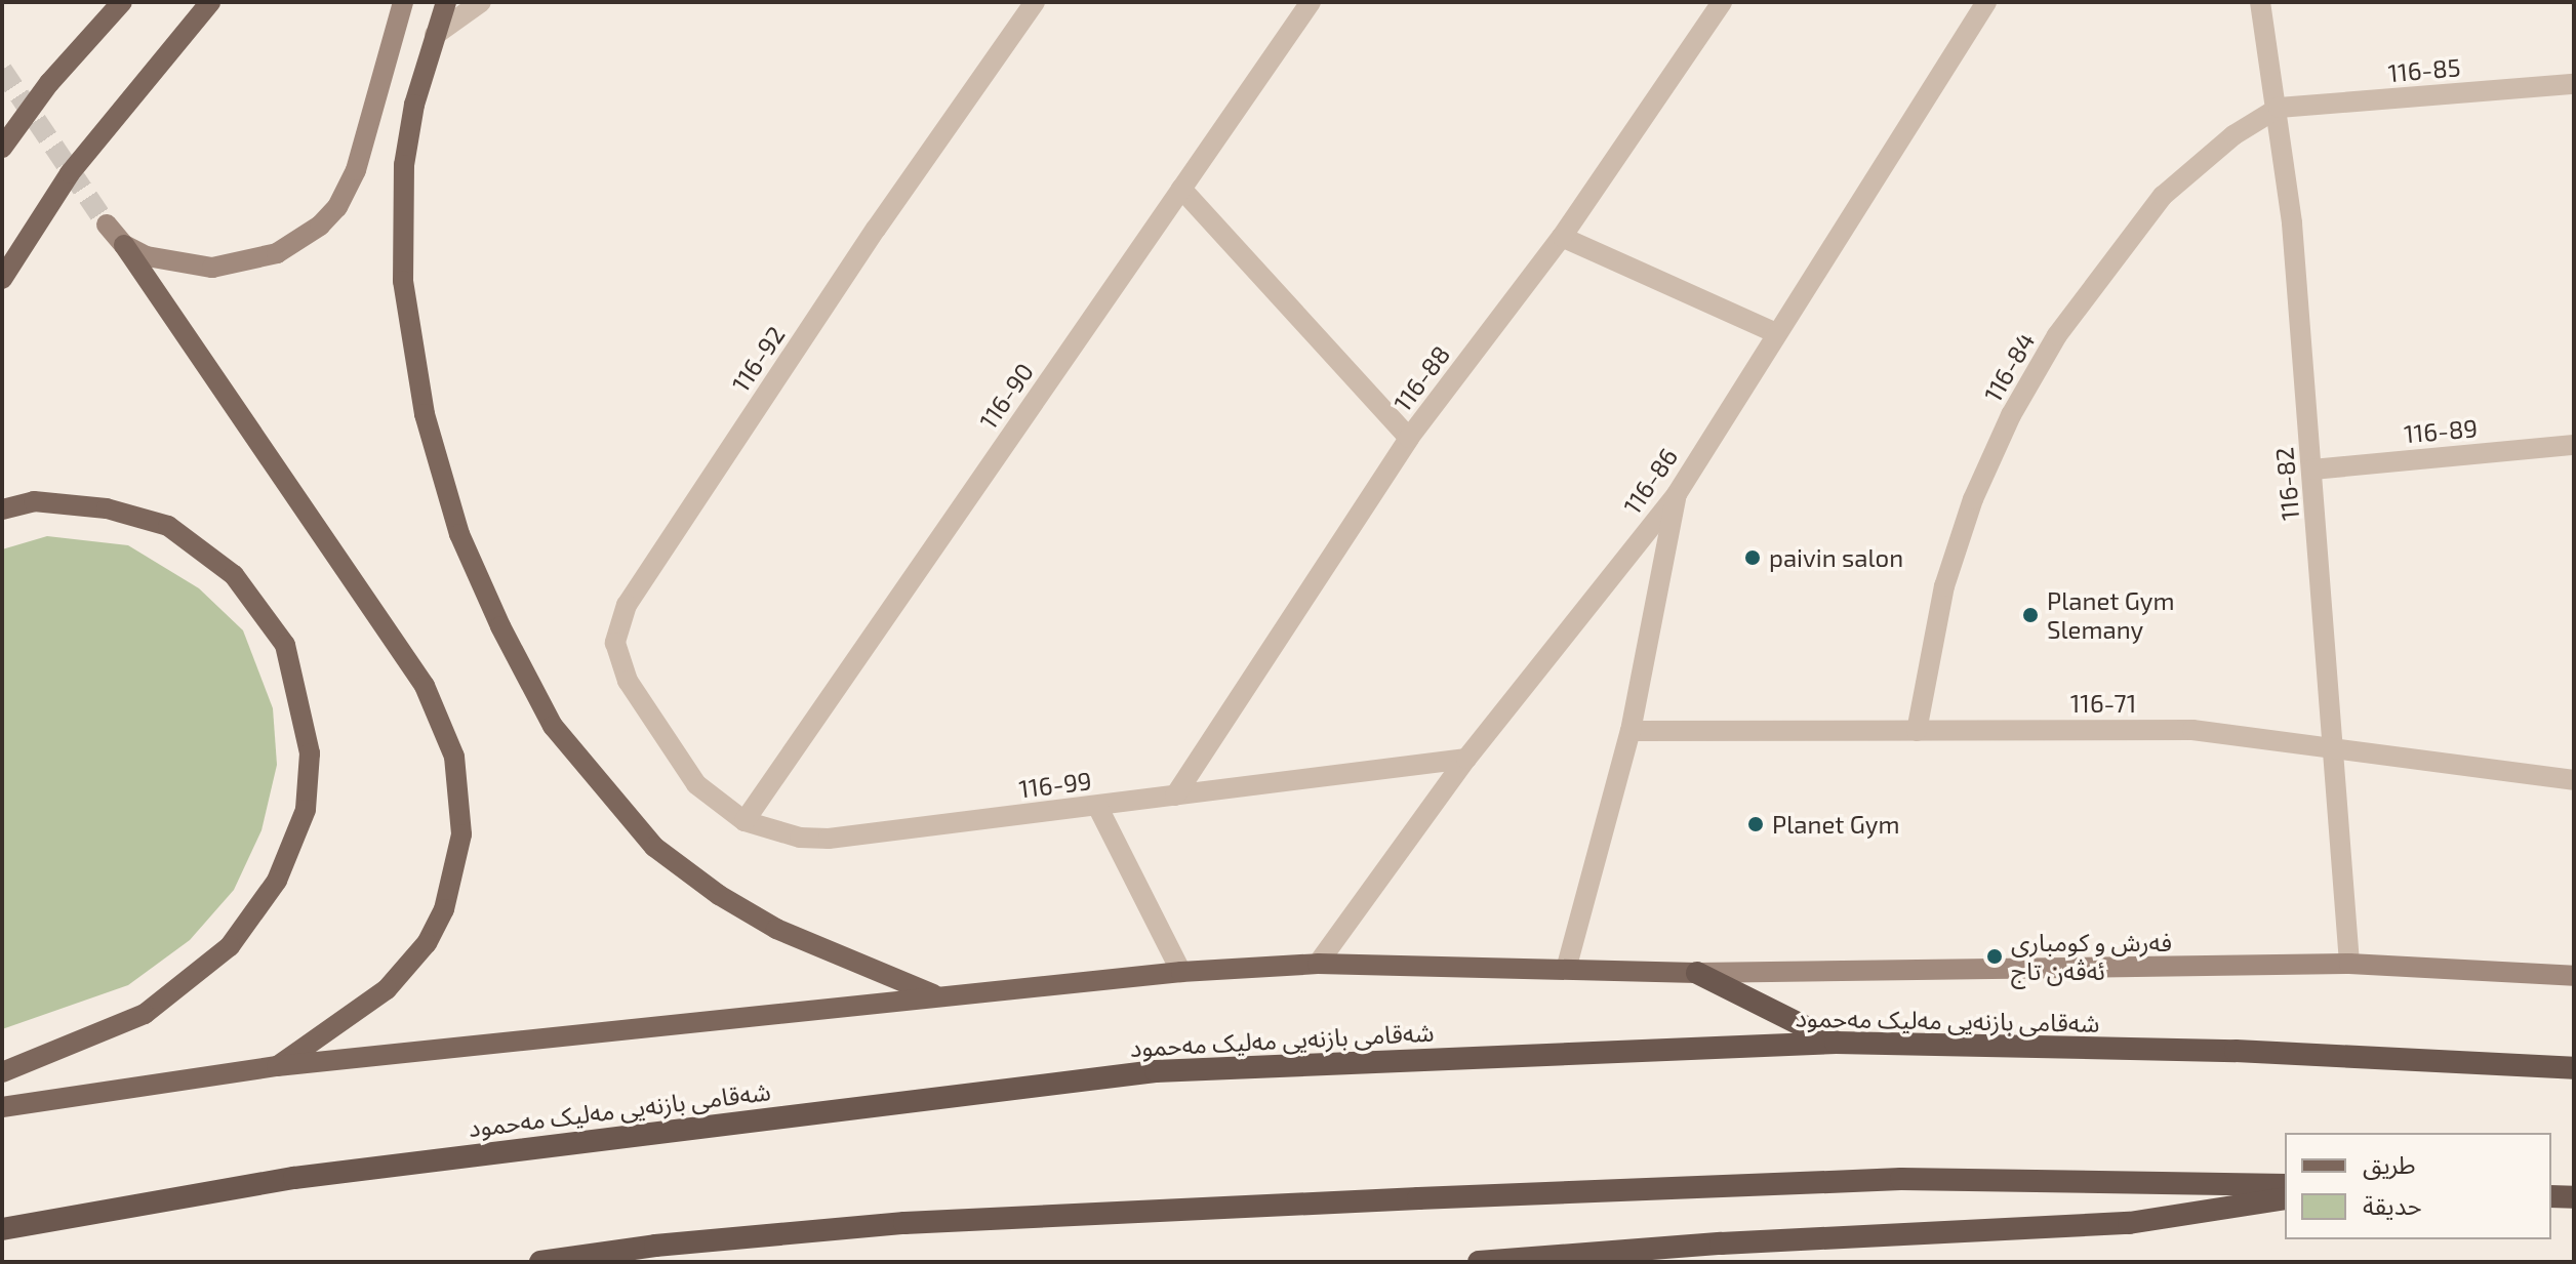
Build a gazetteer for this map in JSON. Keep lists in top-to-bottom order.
{
  "streets": {
    "highway": ["شەقامی بازنەیی مەلیک مەحمود"],
    "street": [
      "116-85",
      "116-92",
      "116-84",
      "116-88",
      "116-90",
      "116-89",
      "116-86",
      "116-82",
      "116-71",
      "116-99"
    ]
  },
  "crossings": [
    ["116-85", "116-84"],
    ["116-85", "116-82"],
    ["116-92", "116-99"],
    ["116-84", "116-82"],
    ["116-84", "116-71"],
    ["116-88", "116-99"],
    ["116-90", "116-99"],
    ["116-89", "116-82"],
    ["116-86", "116-99"],
    ["116-82", "116-71"]
  ],
  "places": [
    "paivin salon",
    "Planet Gym Slemany",
    "Planet Gym",
    "فەرش و کومباری ئەڤەن تاج"
  ],
  "legend": ["طريق", "حديقة"]
}
